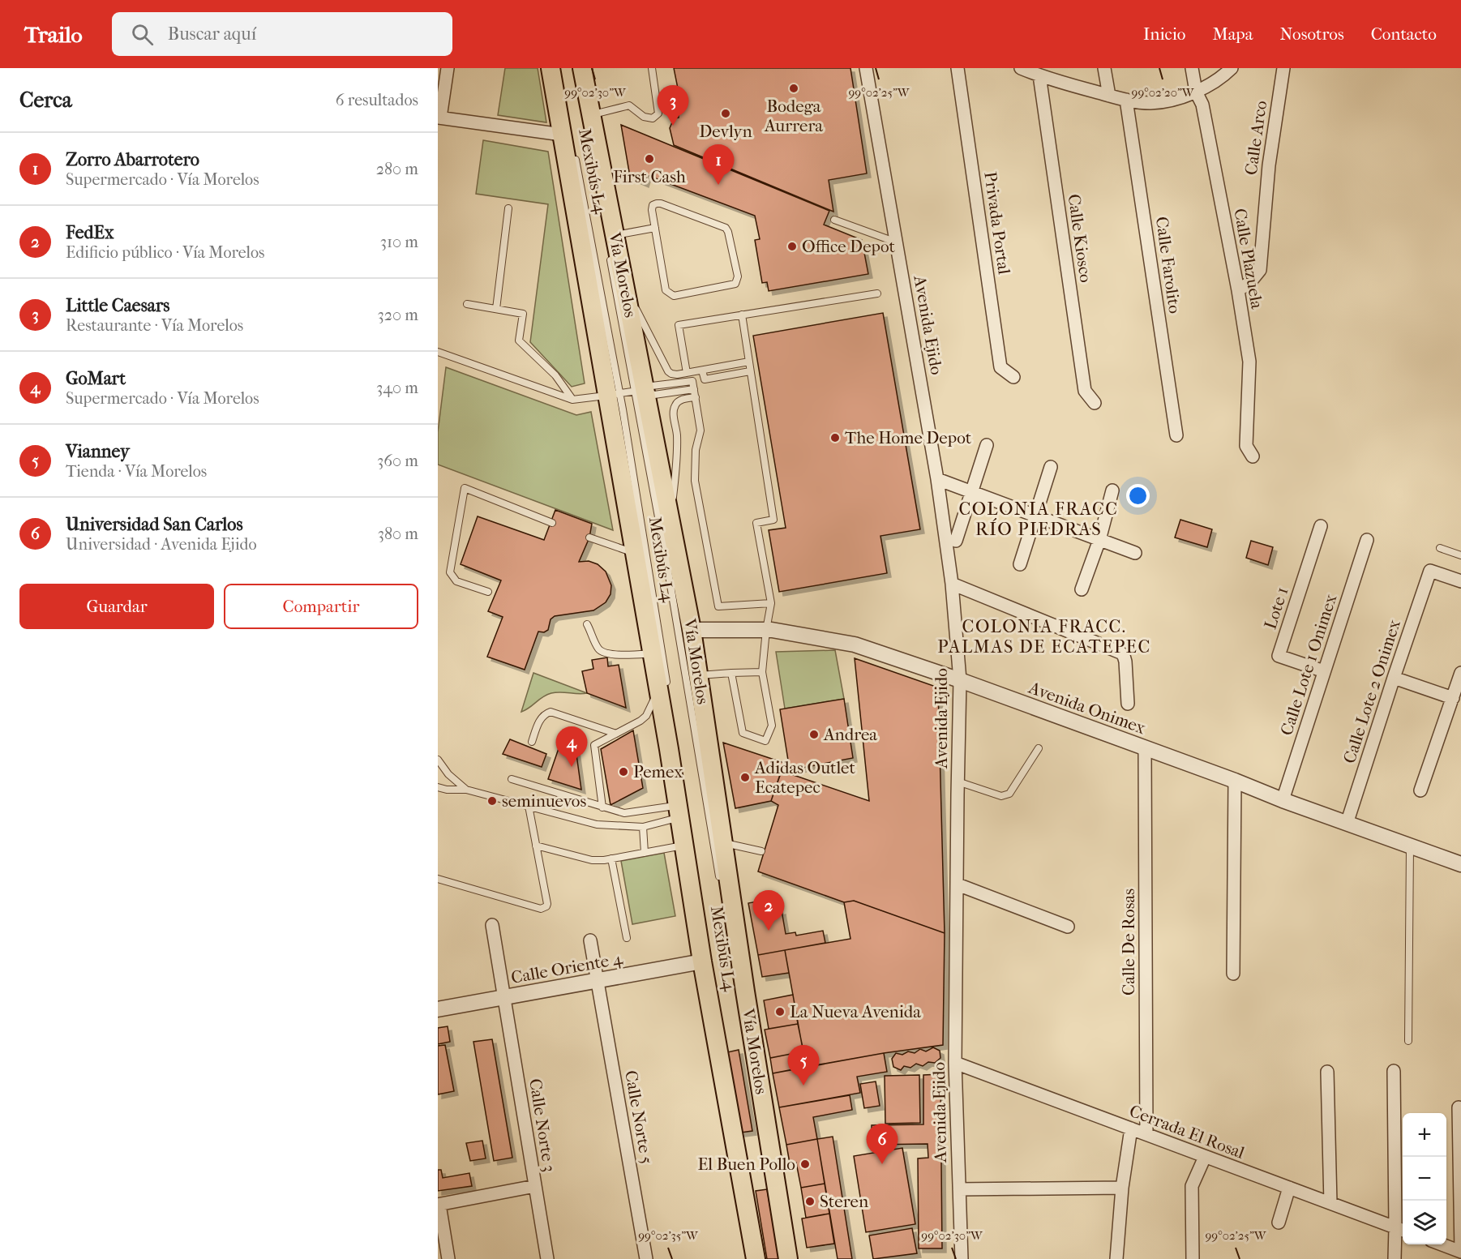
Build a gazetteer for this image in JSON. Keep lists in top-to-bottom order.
{
  "streets": {
    "main road": ["Vía Morelos"],
    "street": [
      "Calle Arco",
      "Privada Portal",
      "Calle Kiosco",
      "Calle Plazuela",
      "Calle Farolito",
      "Avenida Ejido",
      "Lote 1",
      "Calle Lote 1 Onimex",
      "Calle Lote 2 Onimex",
      "Avenida Onimex",
      "Calle De Rosas",
      "Calle Oriente 4",
      "Calle Norte 5",
      "Calle Norte 3",
      "Cerrada El Rosal"
    ],
    "lane": ["Mexibús L4"]
  },
  "crossings": [
    ["Calle Arco", "Calle Plazuela"],
    ["Mexibús L4", "Vía Morelos"],
    ["Vía Morelos", "Avenida Onimex"],
    ["Vía Morelos", "Calle Oriente 4"],
    ["Avenida Ejido", "Avenida Onimex"],
    ["Avenida Ejido", "Cerrada El Rosal"],
    ["Lote 1", "Calle Lote 1 Onimex"],
    ["Calle Lote 1 Onimex", "Avenida Onimex"],
    ["Calle Lote 2 Onimex", "Avenida Onimex"],
    ["Avenida Onimex", "Calle De Rosas"],
    ["Calle De Rosas", "Cerrada El Rosal"],
    ["Calle Oriente 4", "Calle Norte 5"],
    ["Calle Oriente 4", "Calle Norte 3"]
  ],
  "districts": ["COLONIA FRACC RÍO PIEDRAS", "COLONIA FRACC. PALMAS DE ECATEPEC"],
  "places": [
    "Bodega Aurrera",
    "Devlyn",
    "First Cash",
    "Office Depot",
    "The Home Depot",
    "Andrea",
    "Pemex",
    "Adidas Outlet Ecatepec",
    "seminuevos",
    "La Nueva Avenida",
    "El Buen Pollo",
    "Steren"
  ],
  "page": {
    "header": "Trailo",
    "search": "Buscar aquí",
    "nav": [
      "Inicio",
      "Mapa",
      "Nosotros",
      "Contacto"
    ],
    "heading": ["Cerca", "6 resultados"],
    "pins": [
      "3",
      "1",
      "4",
      "2",
      "5",
      "6"
    ],
    "list": [
      {
        "mark": "1",
        "name": "Zorro Abarrotero",
        "note": "Supermercado · Vía Morelos",
        "value": "280 m"
      },
      {
        "mark": "2",
        "name": "FedEx",
        "note": "Edificio público · Vía Morelos",
        "value": "310 m"
      },
      {
        "mark": "3",
        "name": "Little Caesars",
        "note": "Restaurante · Vía Morelos",
        "value": "320 m"
      },
      {
        "mark": "4",
        "name": "GoMart",
        "note": "Supermercado · Vía Morelos",
        "value": "340 m"
      },
      {
        "mark": "5",
        "name": "Vianney",
        "note": "Tienda · Vía Morelos",
        "value": "360 m"
      },
      {
        "mark": "6",
        "name": "Universidad San Carlos",
        "note": "Universidad · Avenida Ejido",
        "value": "380 m"
      }
    ],
    "buttons": ["Guardar", "Compartir"],
    "map_buttons": ["+", "−"]
  },
  "coordinates": [
    "99°02'30\"W",
    "99°02'25\"W",
    "99°02'20\"W",
    "99°02'35\"W"
  ]
}
